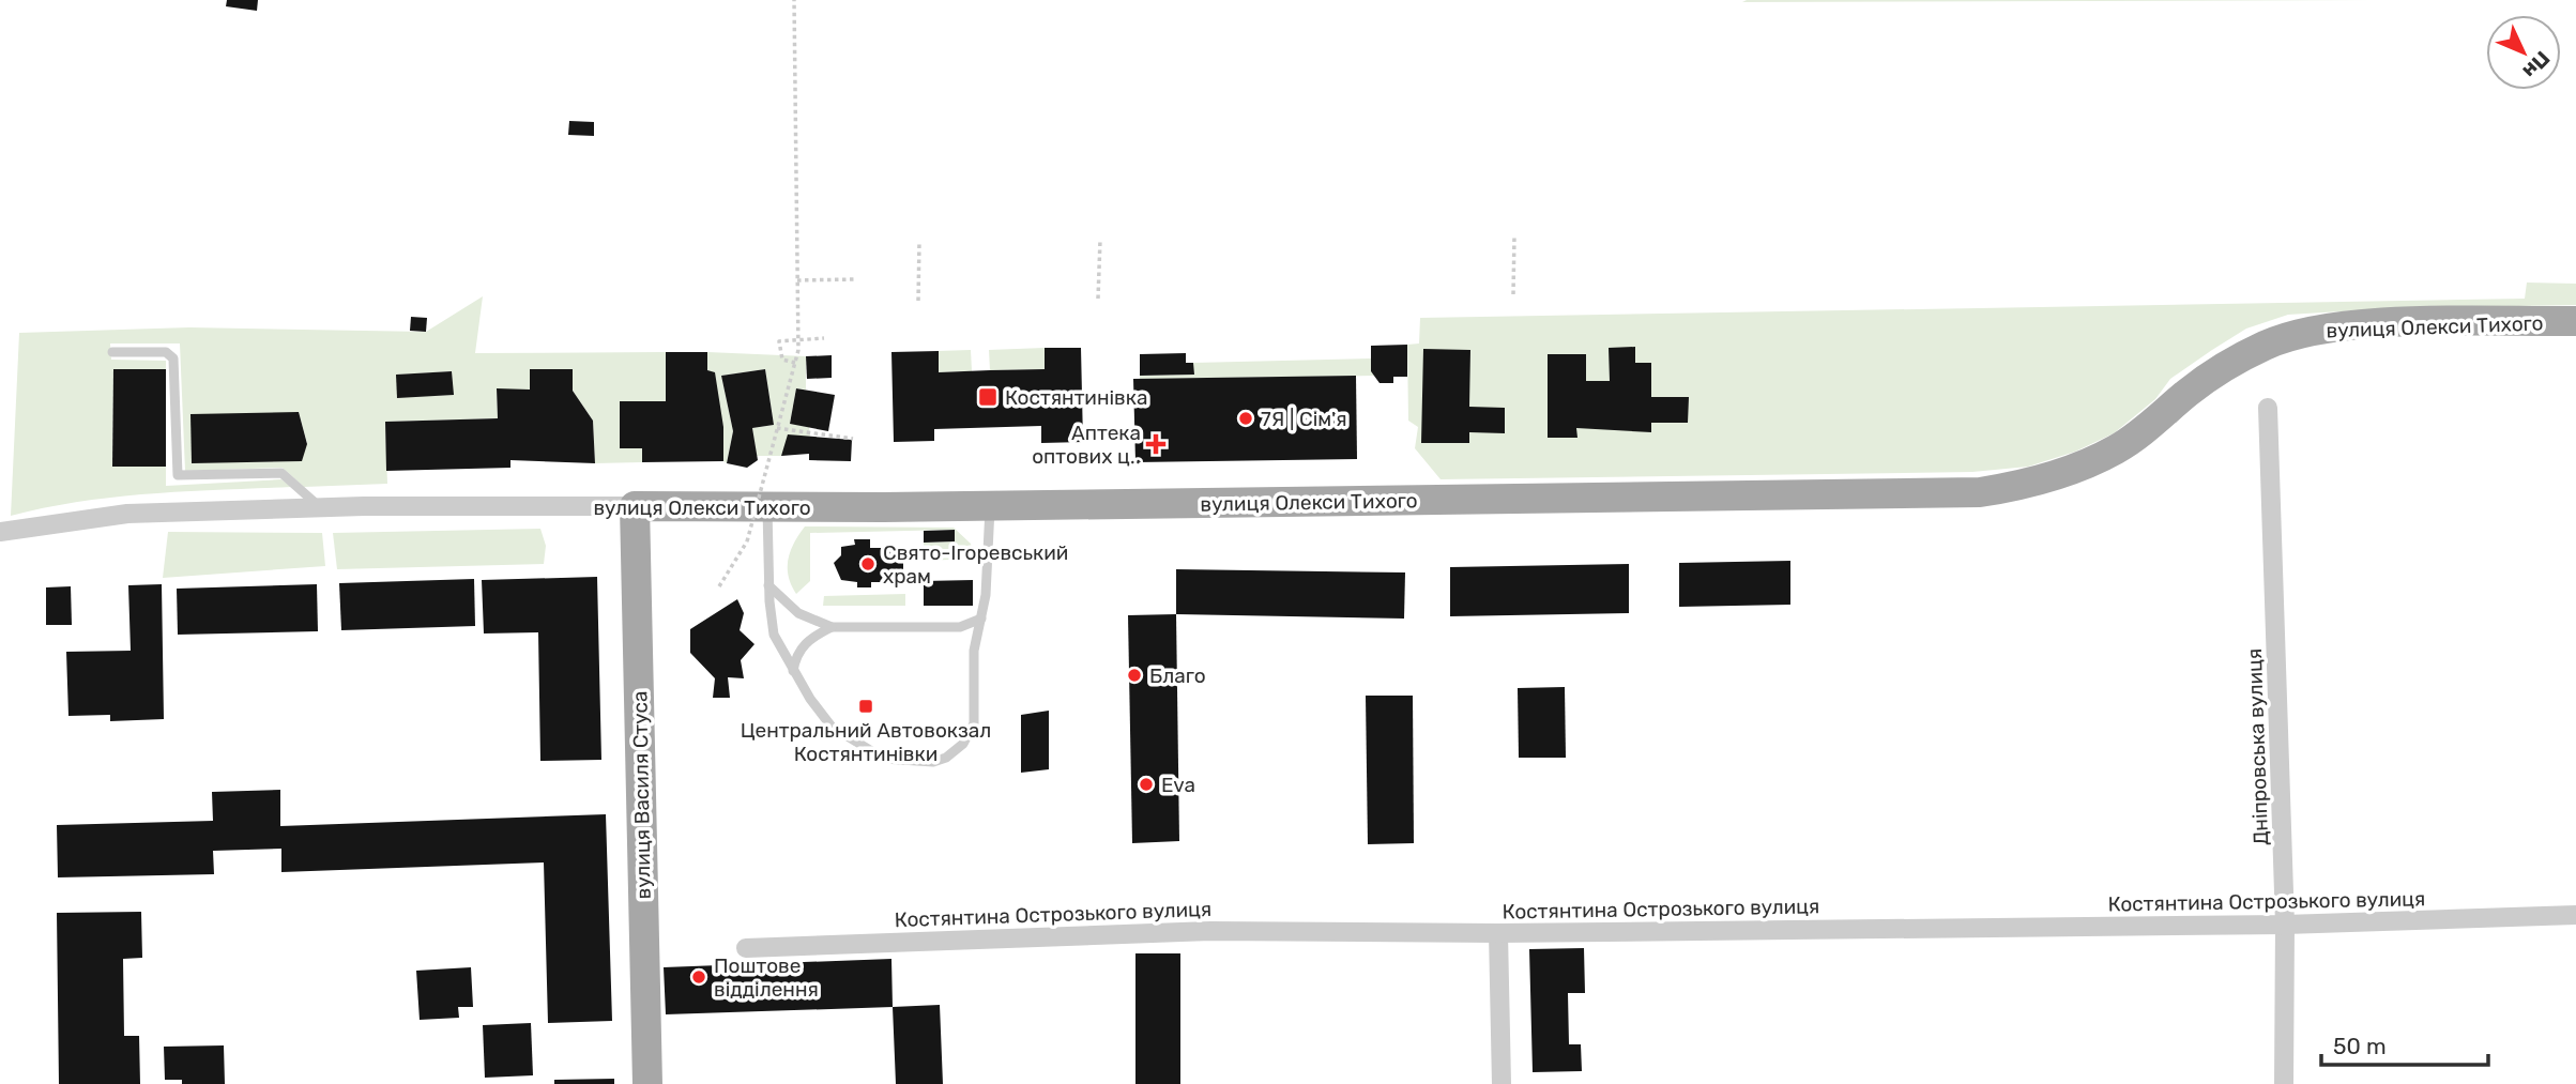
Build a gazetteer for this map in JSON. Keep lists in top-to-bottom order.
{
  "streets": {
    "main road": ["вулиця Олекси Тихого", "вулиця Василя Стуса"],
    "street": ["Дніпровська вулиця", "Костянтина Острозького вулиця"]
  },
  "crossings": [
    ["вулиця Олекси Тихого", "вулиця Василя Стуса"],
    ["Дніпровська вулиця", "Костянтина Острозького вулиця"]
  ],
  "places": {
    "transit": ["Костянтинівка", "Центральний Автовокзал Костянтинівки"],
    "other": [
      "7Я | Сім'я",
      "Свято-Ігоревський храм",
      "Благо",
      "Eva",
      "Поштове відділення"
    ],
    "health": ["Аптека оптових ц‥"]
  },
  "scale_bar": "50 m",
  "north": "bottom right"
}
